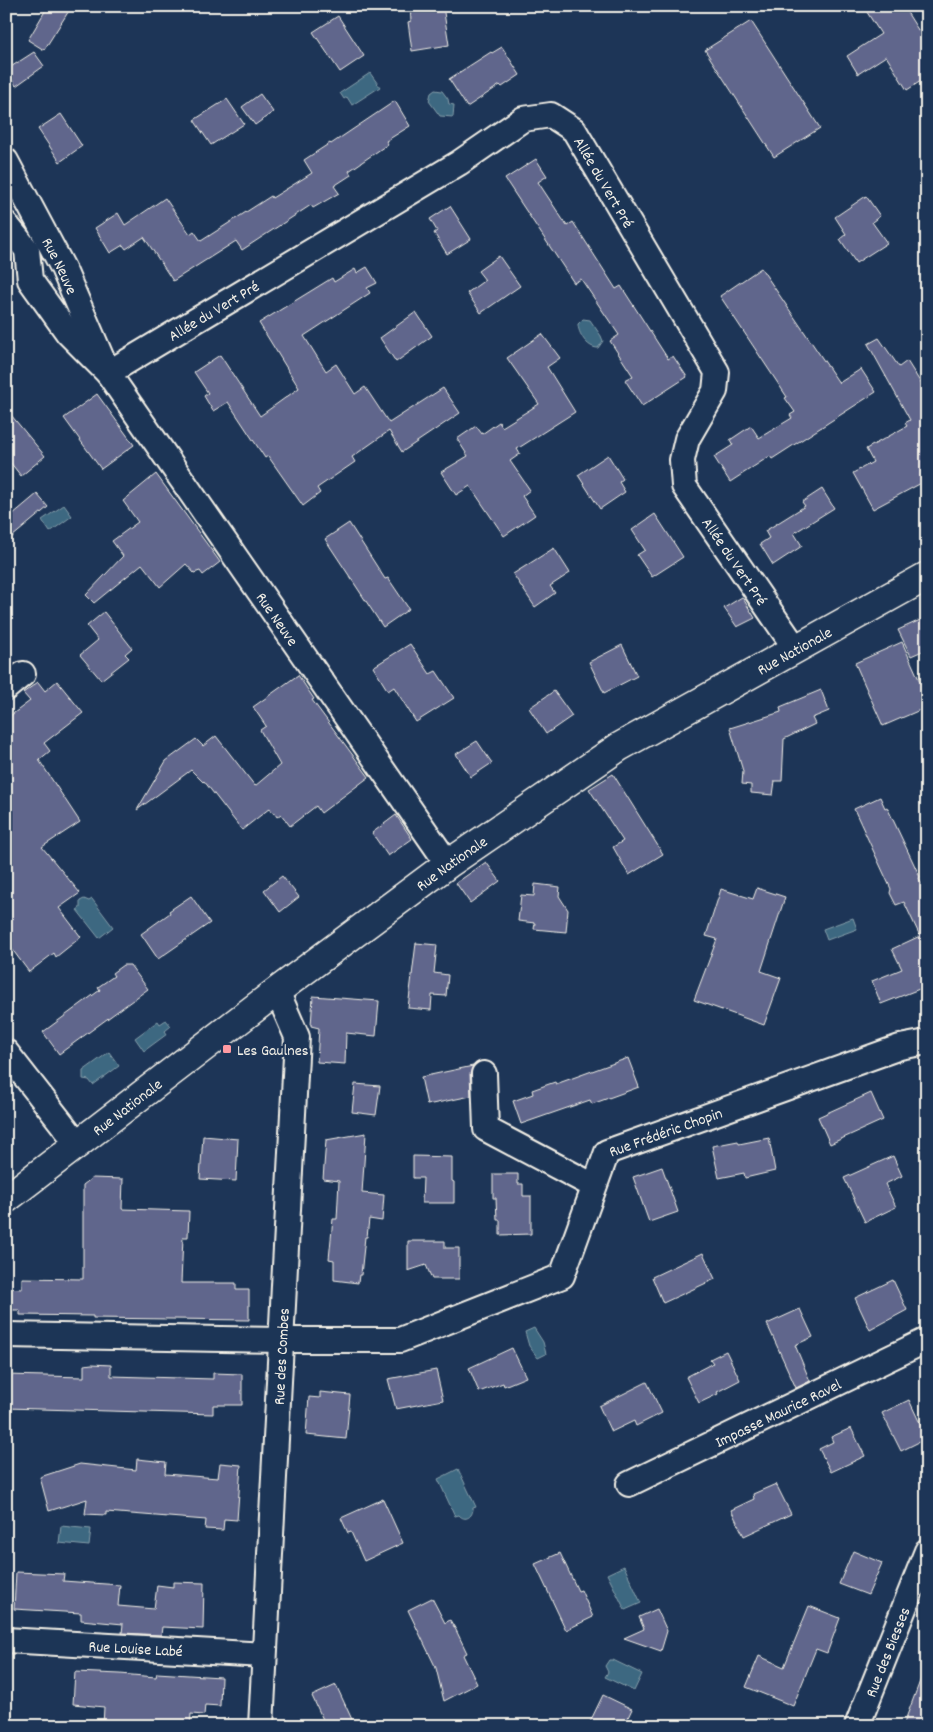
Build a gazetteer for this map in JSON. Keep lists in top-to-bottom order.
{
  "streets": {
    "main road": ["Rue Nationale"],
    "street": [
      "Allée du Vert Pré",
      "Rue Neuve",
      "Rue Frédéric Chopin",
      "Rue des Combes",
      "Impasse Maurice Ravel",
      "Rue Louise Labé",
      "Rue des Biesses"
    ]
  },
  "crossings": [
    ["Allée du Vert Pré", "Rue Neuve"],
    ["Allée du Vert Pré", "Rue Nationale"],
    ["Rue Neuve", "Rue Nationale"],
    ["Rue Nationale", "Rue des Combes"],
    ["Rue Frédéric Chopin", "Rue des Combes"],
    ["Rue des Combes", "Rue Louise Labé"]
  ],
  "places": {
    "transit": ["Les Gaulnes"]
  }
}
